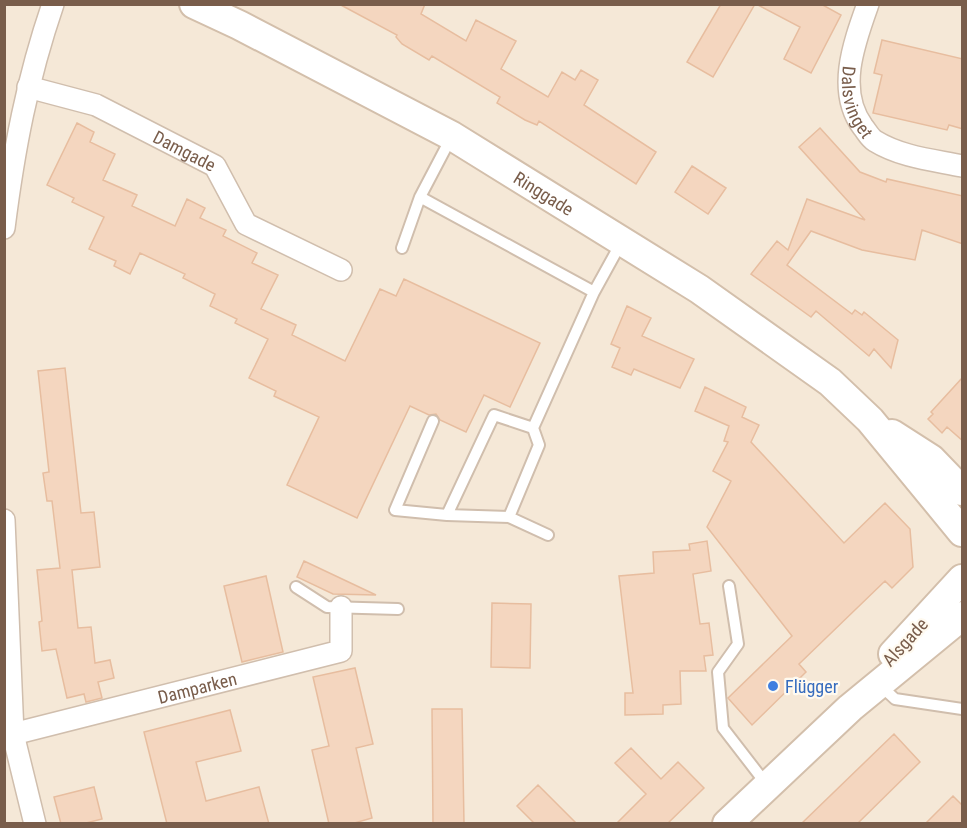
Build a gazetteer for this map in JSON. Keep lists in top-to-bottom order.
{
  "streets": {
    "street": [
      "Dalsvinget",
      "Damgade",
      "Ringgade",
      "Alsgade",
      "Damparken"
    ]
  },
  "places": ["Flügger"]
}
